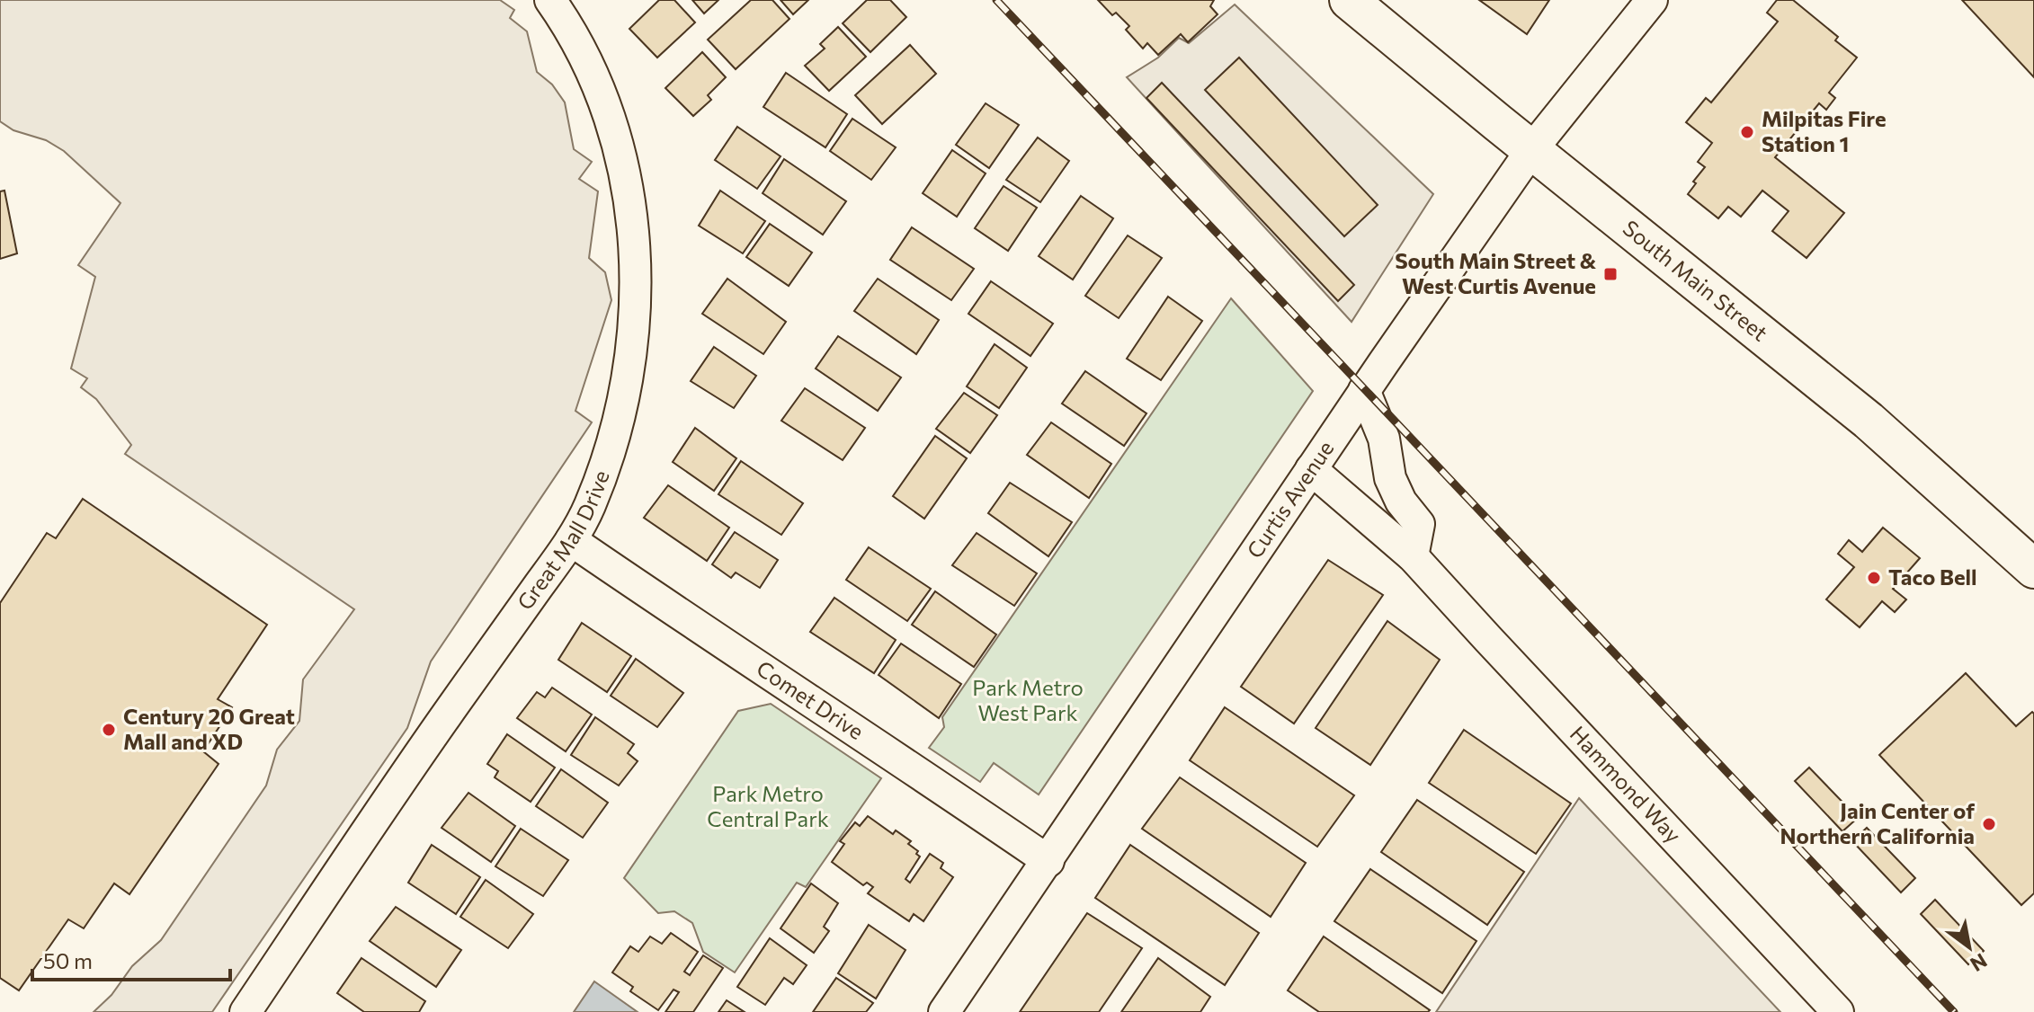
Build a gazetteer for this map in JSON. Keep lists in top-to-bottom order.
{
  "streets": {
    "main road": ["South Main Street"],
    "street": [
      "Curtis Avenue",
      "Great Mall Drive",
      "Comet Drive",
      "Hammond Way"
    ]
  },
  "crossings": [
    ["South Main Street", "Curtis Avenue"],
    ["Curtis Avenue", "Comet Drive"],
    ["Curtis Avenue", "Hammond Way"],
    ["Great Mall Drive", "Comet Drive"]
  ],
  "parks": ["Park Metro West Park", "Park Metro Central Park"],
  "places": {
    "other": [
      "Milpitas Fire Station 1",
      "Taco Bell",
      "Century 20 Great Mall and XD",
      "Jain Center of Northern California"
    ],
    "transit": ["South Main Street & West Curtis Avenue"]
  },
  "scale_bar": "50 m",
  "north": "bottom right"
}
